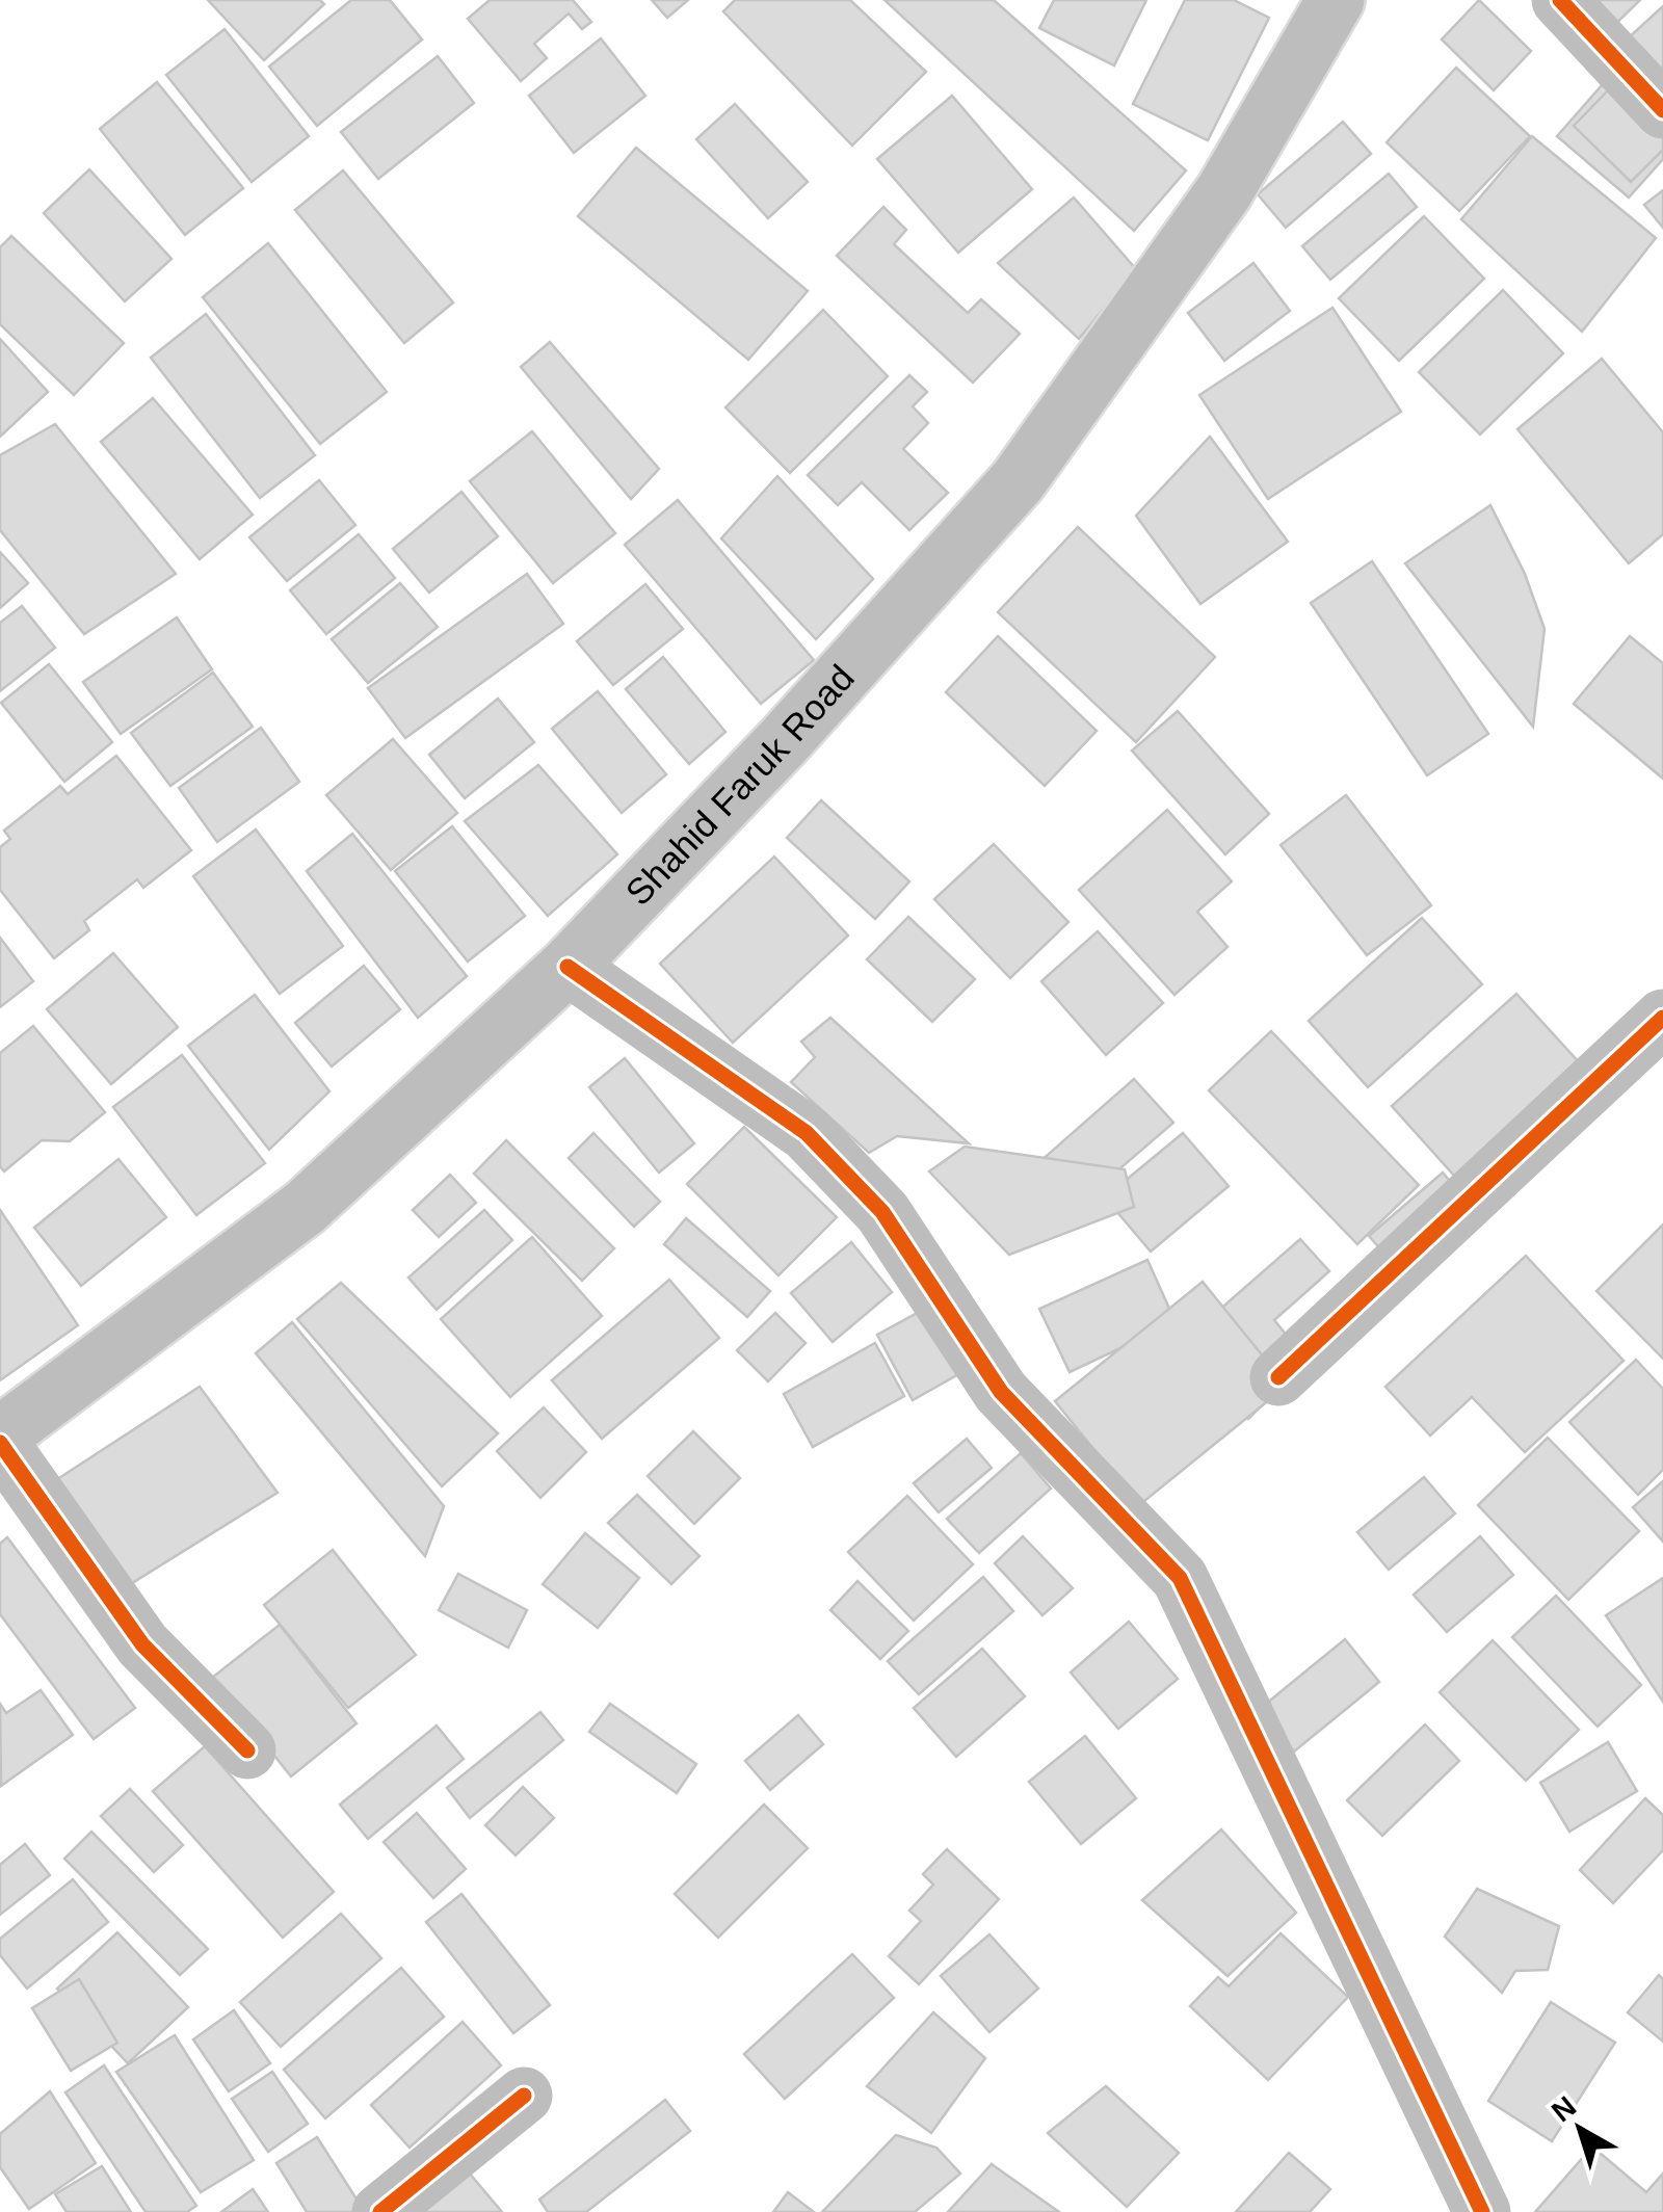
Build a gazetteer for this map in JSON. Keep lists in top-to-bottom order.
{
  "streets": {
    "street": ["Shahid Faruk Road"]
  },
  "north": "top left"
}
